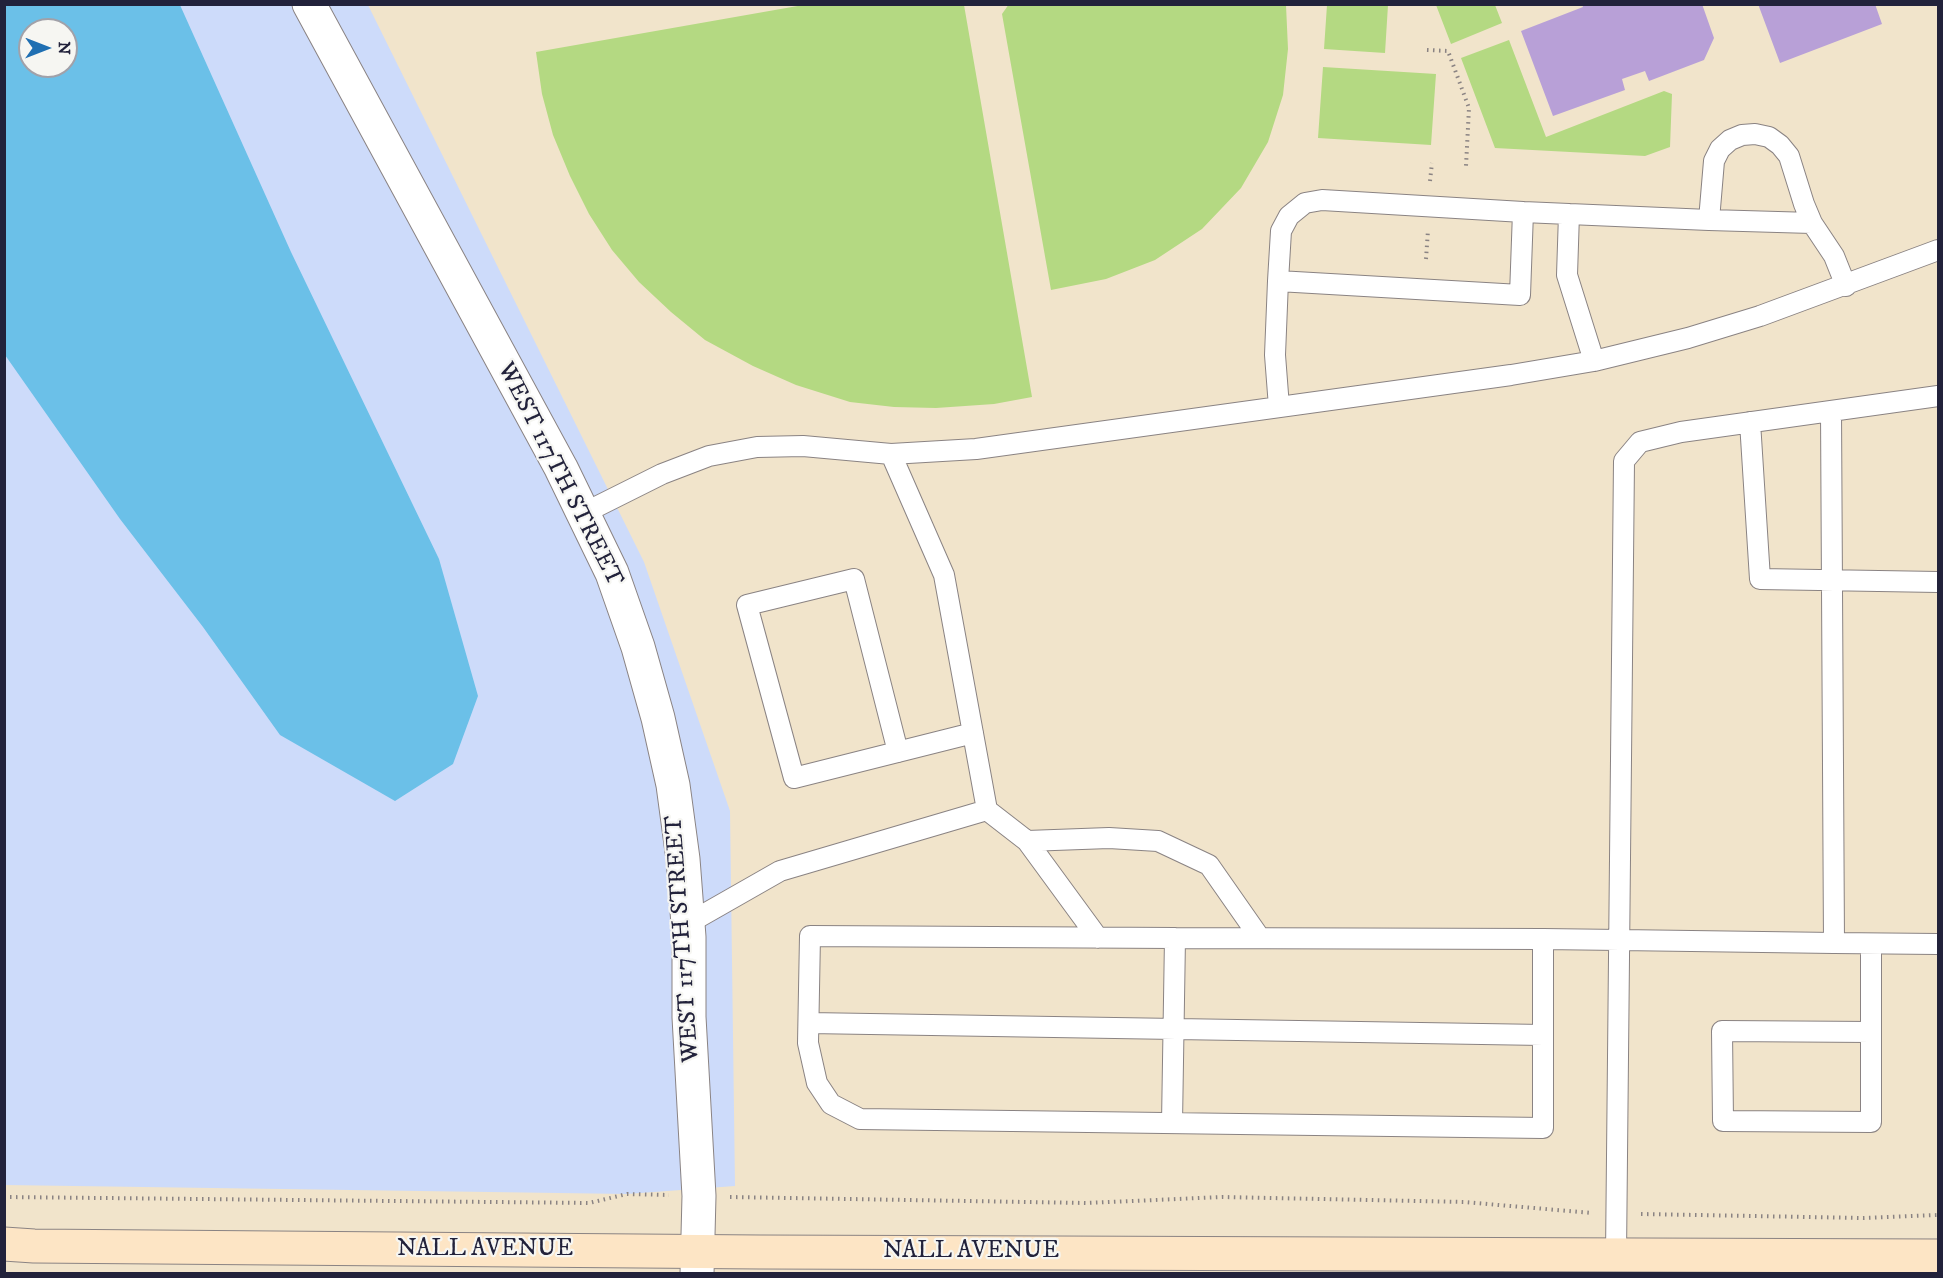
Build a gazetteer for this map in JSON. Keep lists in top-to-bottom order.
{
  "streets": {
    "main road": ["NALL AVENUE"],
    "street": ["WEST 117TH STREET"]
  },
  "crossings": [
    ["WEST 117TH STREET", "NALL AVENUE"]
  ],
  "north": "right"
}
